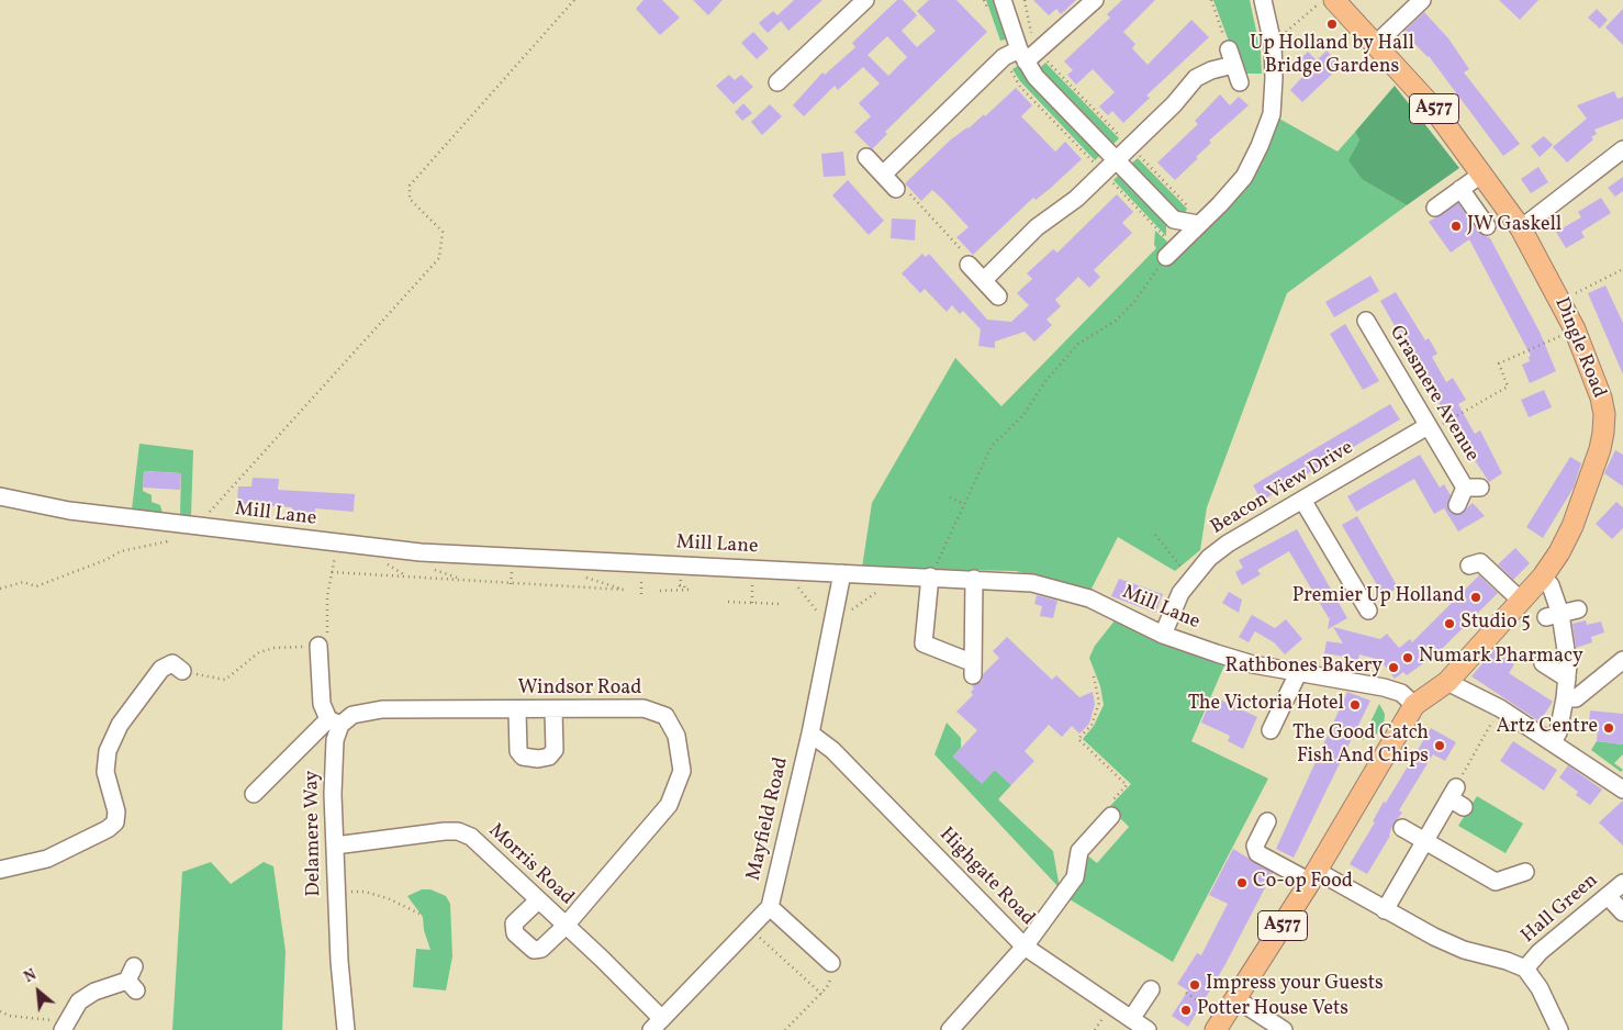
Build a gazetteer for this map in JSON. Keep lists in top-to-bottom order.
{
  "streets": {
    "main road": ["A577", "Dingle Road"],
    "street": [
      "Grasmere Avenue",
      "Beacon View Drive",
      "Mill Lane",
      "Windsor Road",
      "Mayfield Road",
      "Delamere Way",
      "Morris Road",
      "Highgate Road",
      "Hall Green"
    ]
  },
  "crossings": [
    ["A577", "Dingle Road"],
    ["A577", "Mill Lane"],
    ["Dingle Road", "Mill Lane"],
    ["Grasmere Avenue", "Beacon View Drive"],
    ["Beacon View Drive", "Mill Lane"],
    ["Mill Lane", "Mayfield Road"],
    ["Windsor Road", "Delamere Way"],
    ["Windsor Road", "Morris Road"],
    ["Mayfield Road", "Morris Road"],
    ["Mayfield Road", "Highgate Road"],
    ["Delamere Way", "Morris Road"]
  ],
  "places": [
    "Up Holland by Hall Bridge Gardens",
    "JW Gaskell",
    "Premier Up Holland",
    "Studio 5",
    "Numark Pharmacy",
    "Rathbones Bakery",
    "The Victoria Hotel",
    "Artz Centre",
    "The Good Catch Fish And Chips",
    "Co-op Food",
    "Impress your Guests",
    "Potter House Vets"
  ],
  "north": "top left"
}
